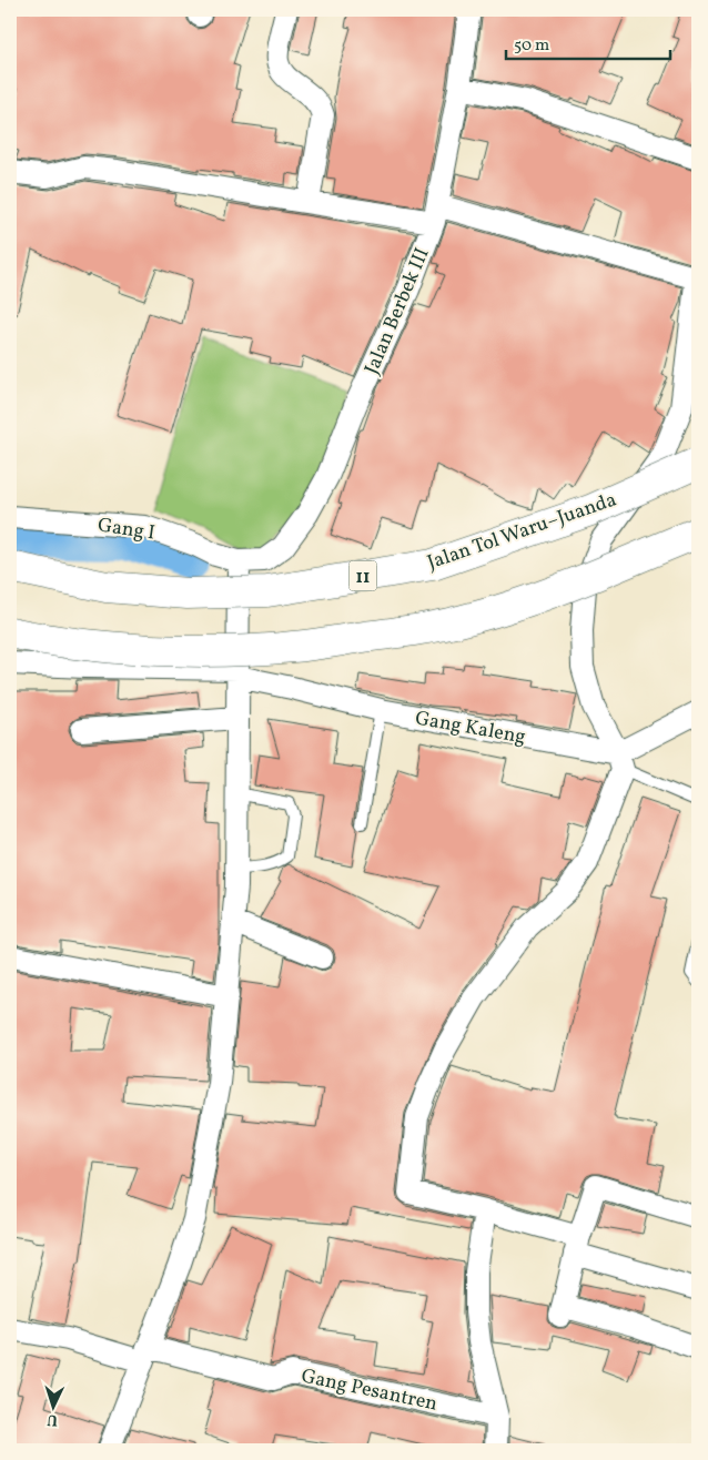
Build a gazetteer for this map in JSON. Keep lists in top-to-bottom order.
{
  "streets": {
    "highway": ["Jalan Tol Waru–Juanda", "11"],
    "street": [
      "Jalan Berbek III",
      "Gang I",
      "Gang Kaleng",
      "Gang Pesantren"
    ]
  },
  "crossings": [
    ["Jalan Berbek III", "Gang I"]
  ],
  "scale_bar": "50 m",
  "north": "bottom"
}
